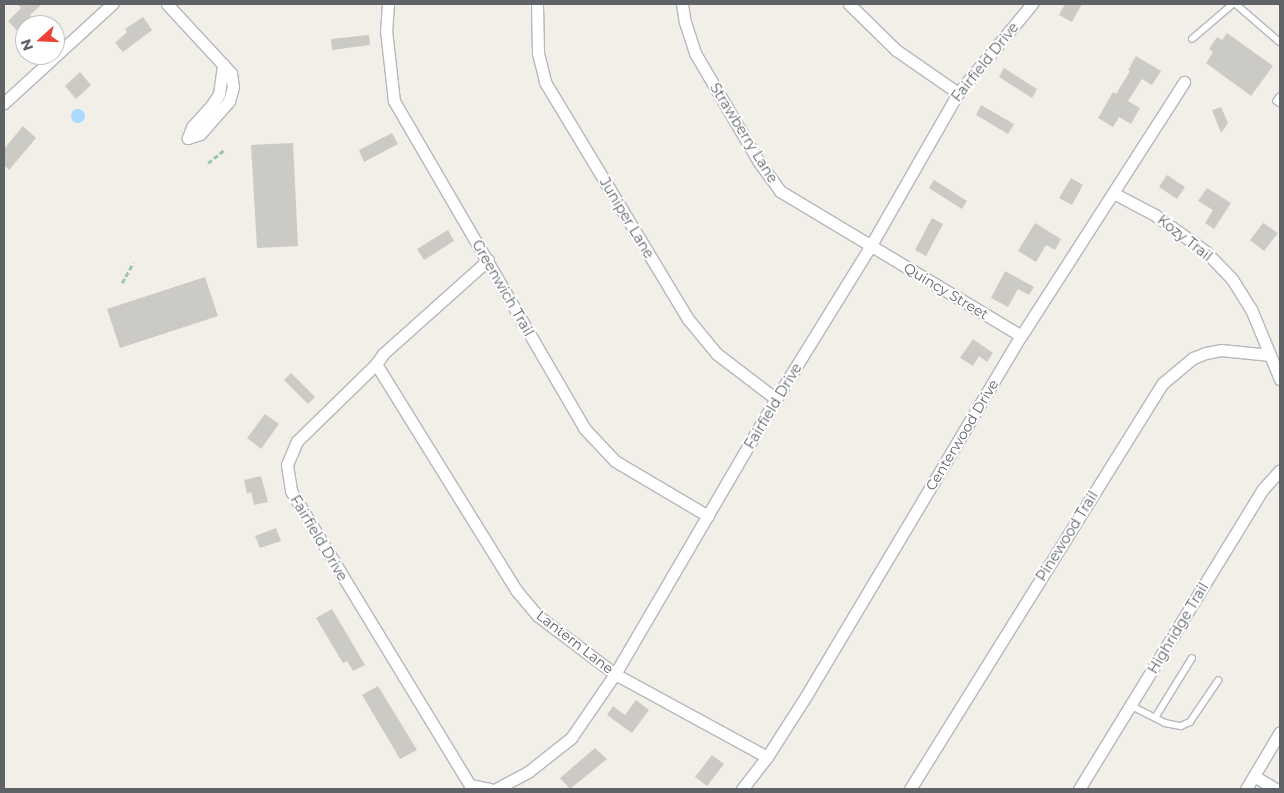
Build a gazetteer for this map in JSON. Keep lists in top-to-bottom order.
{
  "streets": {
    "street": [
      "Fairfield Drive",
      "Strawberry Lane",
      "Juniper Lane",
      "Kozy Trail",
      "Greenwich Trail",
      "Quincy Street",
      "Centerwood Drive",
      "Pinewood Trail",
      "Highridge Trail",
      "Lantern Lane"
    ]
  },
  "crossings": [
    ["Fairfield Drive", "Strawberry Lane"],
    ["Fairfield Drive", "Juniper Lane"],
    ["Fairfield Drive", "Greenwich Trail"],
    ["Fairfield Drive", "Quincy Street"],
    ["Fairfield Drive", "Lantern Lane"],
    ["Strawberry Lane", "Quincy Street"],
    ["Kozy Trail", "Centerwood Drive"],
    ["Kozy Trail", "Pinewood Trail"],
    ["Quincy Street", "Centerwood Drive"],
    ["Centerwood Drive", "Lantern Lane"]
  ],
  "north": "left"
}
